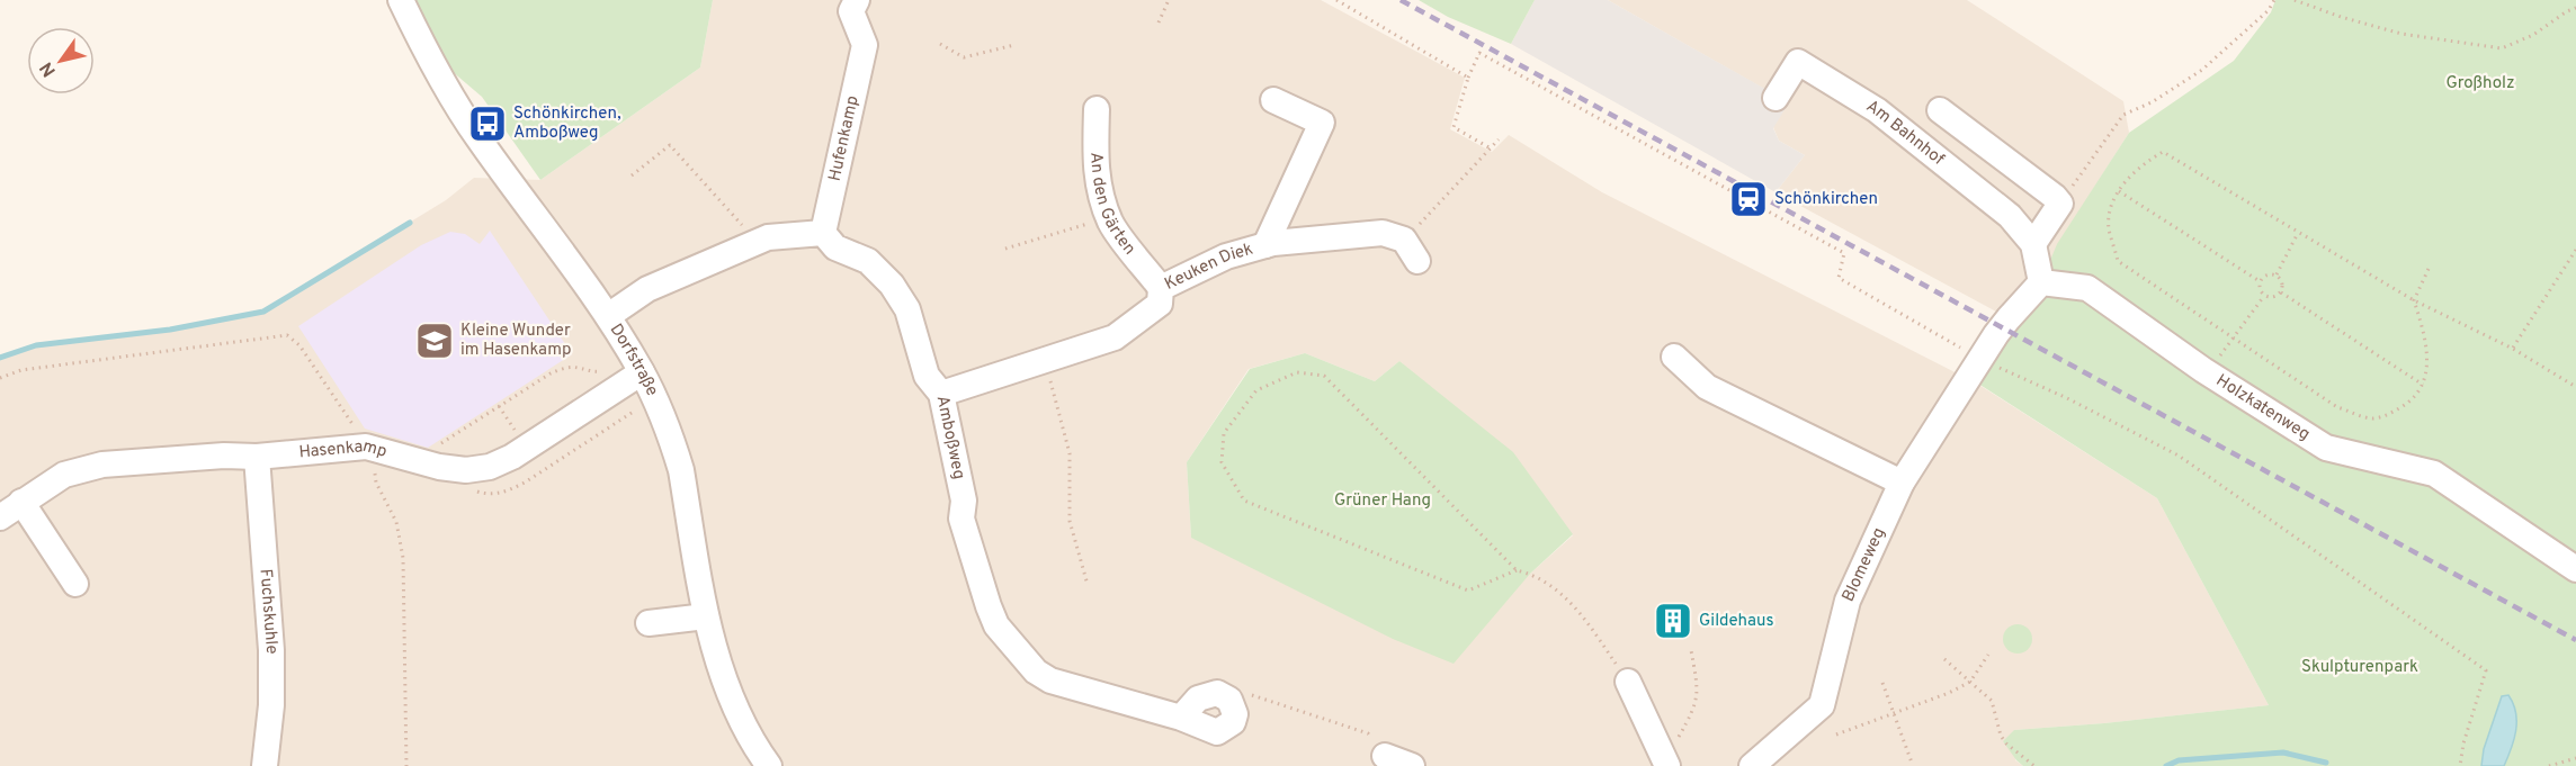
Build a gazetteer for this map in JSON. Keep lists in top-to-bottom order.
{
  "streets": {
    "street": [
      "Am Bahnhof",
      "Hufenkamp",
      "An den Gärten",
      "Keuken Diek",
      "Dorfstraße",
      "Holzkatenweg",
      "Amboßweg",
      "Hasenkamp",
      "Blomeweg",
      "Fuchskuhle"
    ]
  },
  "crossings": [
    ["Am Bahnhof", "Holzkatenweg"],
    ["Hufenkamp", "Amboßweg"],
    ["An den Gärten", "Keuken Diek"],
    ["Keuken Diek", "Amboßweg"],
    ["Dorfstraße", "Hasenkamp"],
    ["Hasenkamp", "Fuchskuhle"]
  ],
  "parks": ["Großholz", "Grüner Hang", "Skulpturenpark"],
  "places": {
    "bus stop": ["Schönkirchen, Amboßweg"],
    "station": ["Schönkirchen"],
    "school or university": ["Kleine Wunder im Hasenkamp"],
    "building": ["Gildehaus"]
  },
  "north": "bottom left"
}
